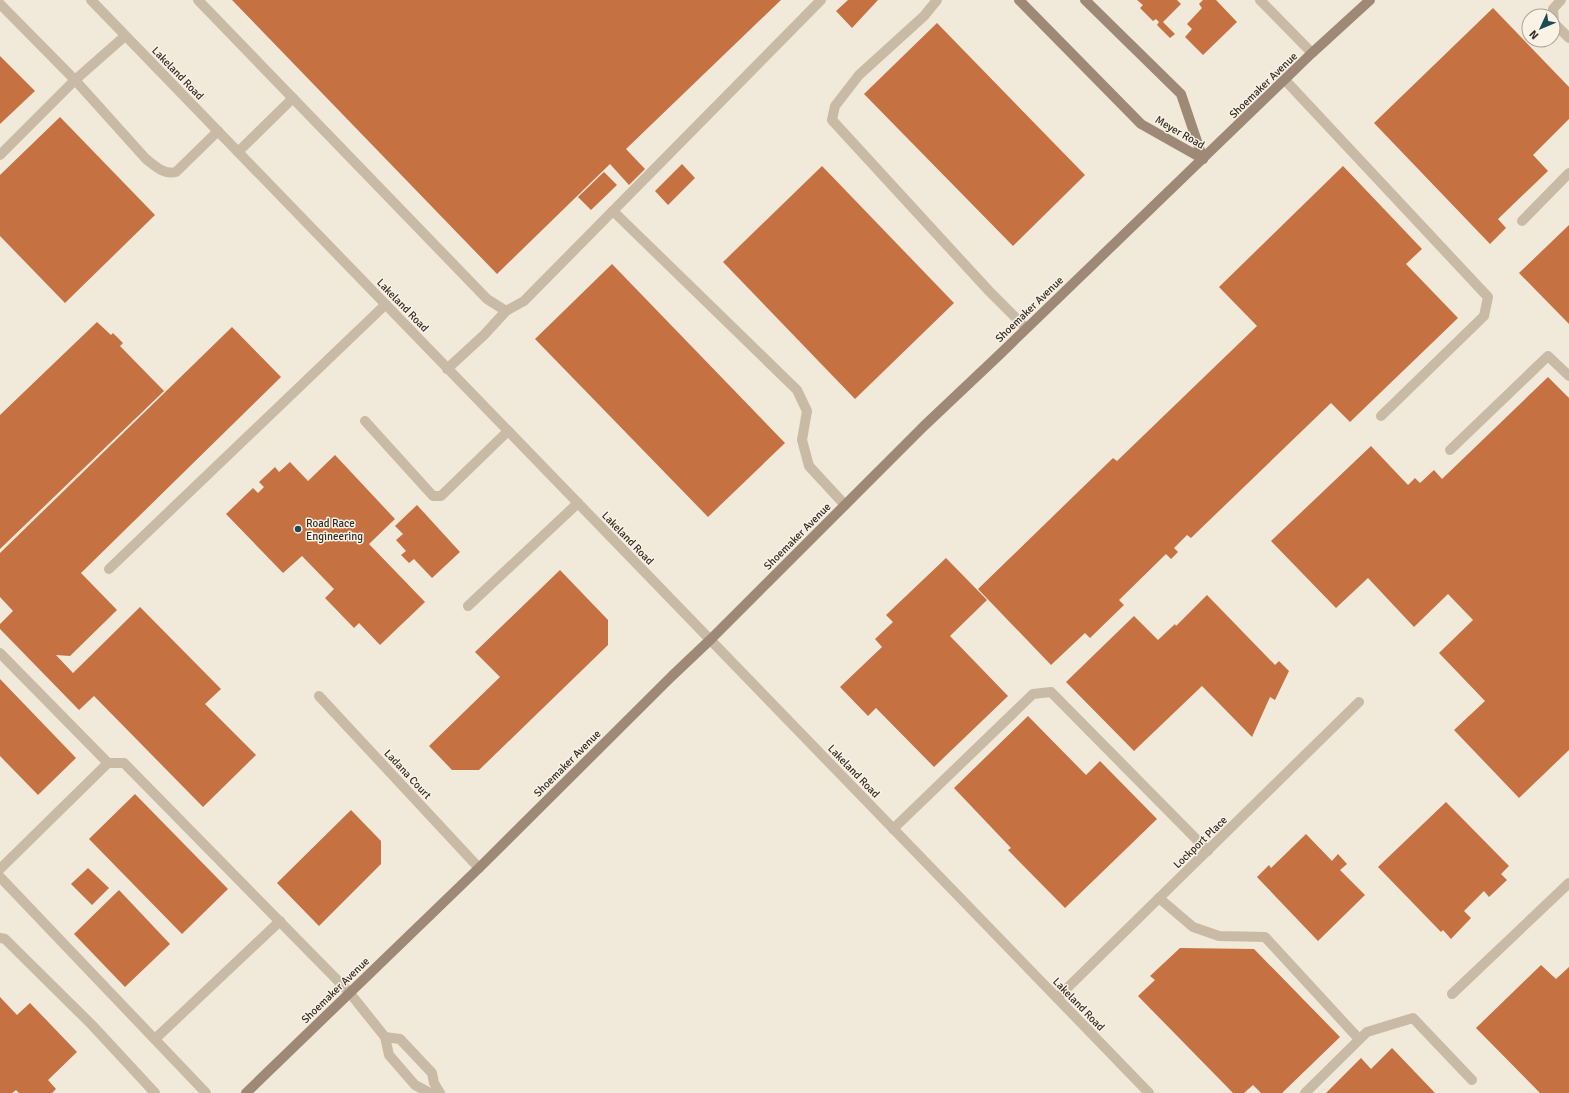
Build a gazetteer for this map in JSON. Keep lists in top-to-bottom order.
{
  "streets": {
    "main road": ["Shoemaker Avenue", "Meyer Road"],
    "street": ["Lakeland Road", "Ladana Court", "Lockport Place"]
  },
  "crossings": [
    ["Lakeland Road", "Shoemaker Avenue"],
    ["Lakeland Road", "Lockport Place"],
    ["Shoemaker Avenue", "Meyer Road"],
    ["Shoemaker Avenue", "Ladana Court"]
  ],
  "places": ["Road Race Engineering"],
  "north": "bottom left"
}
